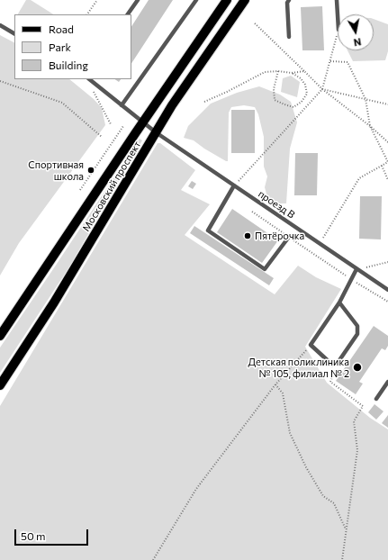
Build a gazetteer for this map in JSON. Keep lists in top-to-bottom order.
{
  "streets": {
    "main road": ["Московский проспект"],
    "lane": ["проезд B"]
  },
  "crossings": [
    ["Московский проспект", "проезд B"]
  ],
  "places": ["Спортивная школа", "Пятёрочка", "Детская поликлиника № 105, филиал № 2"],
  "legend": ["Road", "Park", "Building"],
  "scale_bar": "50 m",
  "north": "bottom"
}
